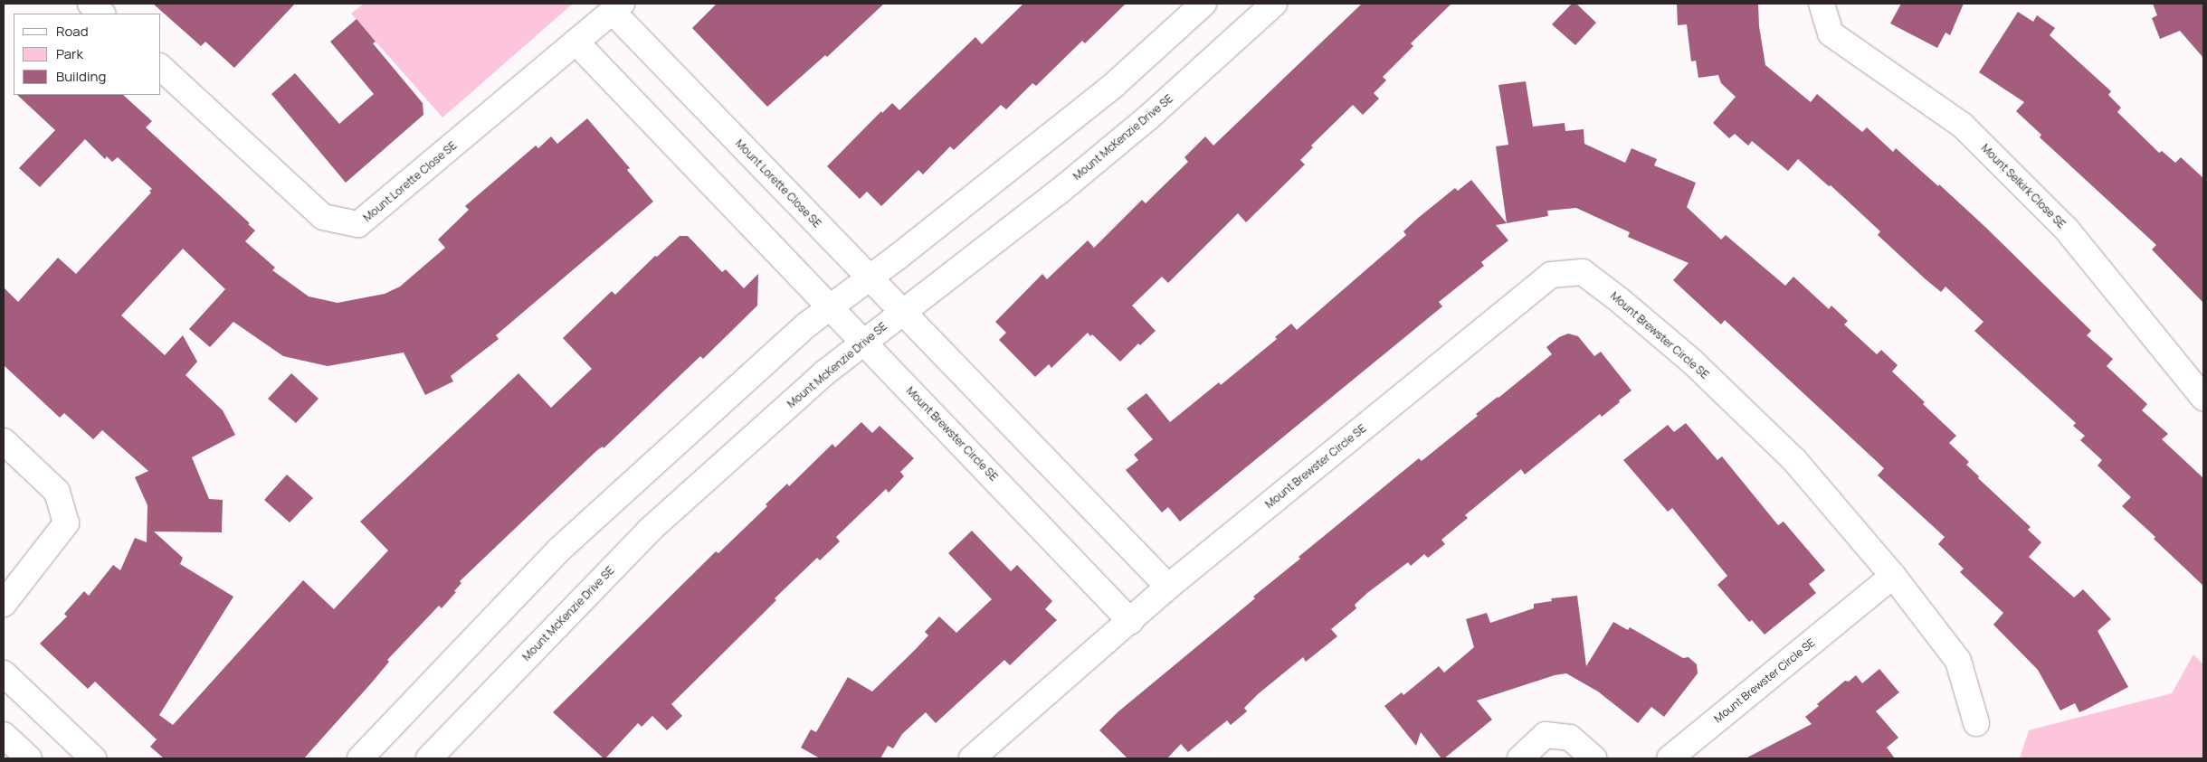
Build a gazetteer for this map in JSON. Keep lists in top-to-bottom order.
{
  "streets": {
    "street": [
      "Mount McKenzie Drive SE",
      "Mount Lorette Close SE",
      "Mount Selkirk Close SE",
      "Mount Brewster Circle SE"
    ]
  },
  "crossings": [
    ["Mount McKenzie Drive SE", "Mount Brewster Circle SE"]
  ],
  "legend": ["Road", "Park", "Building"]
}
